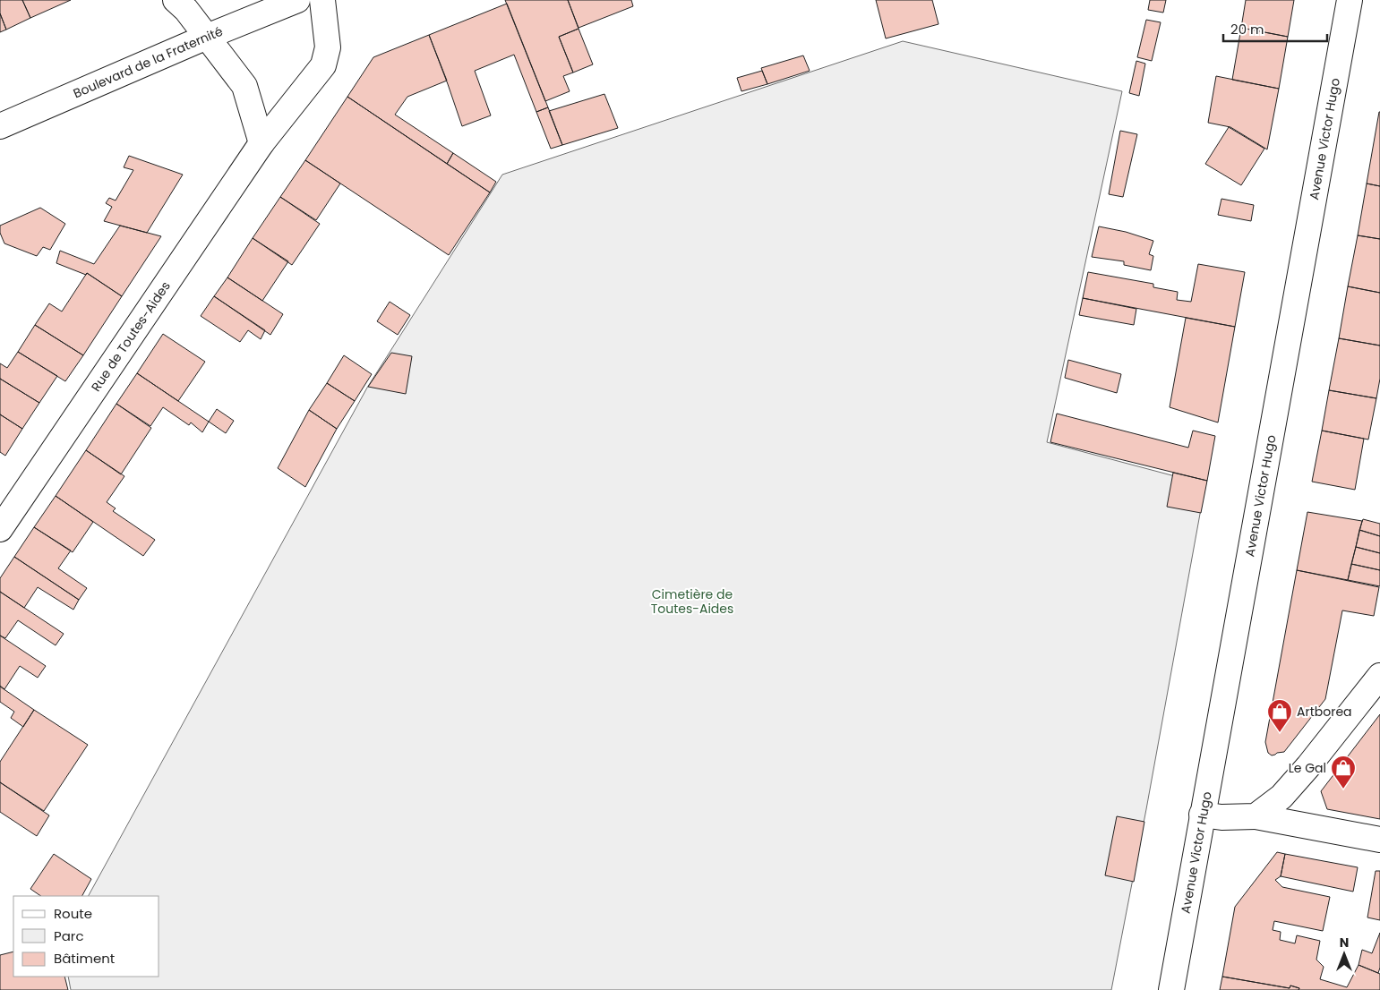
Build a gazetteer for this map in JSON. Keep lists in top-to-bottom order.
{
  "streets": {
    "street": ["Boulevard de la Fraternité", "Avenue Victor Hugo", "Rue de Toutes-Aides"]
  },
  "parks": ["Cimetière de Toutes-Aides"],
  "places": {
    "shop": ["Artborea", "Le Gal"]
  },
  "legend": ["Route", "Parc", "Bâtiment"],
  "scale_bar": "20 m",
  "north": "top"
}
